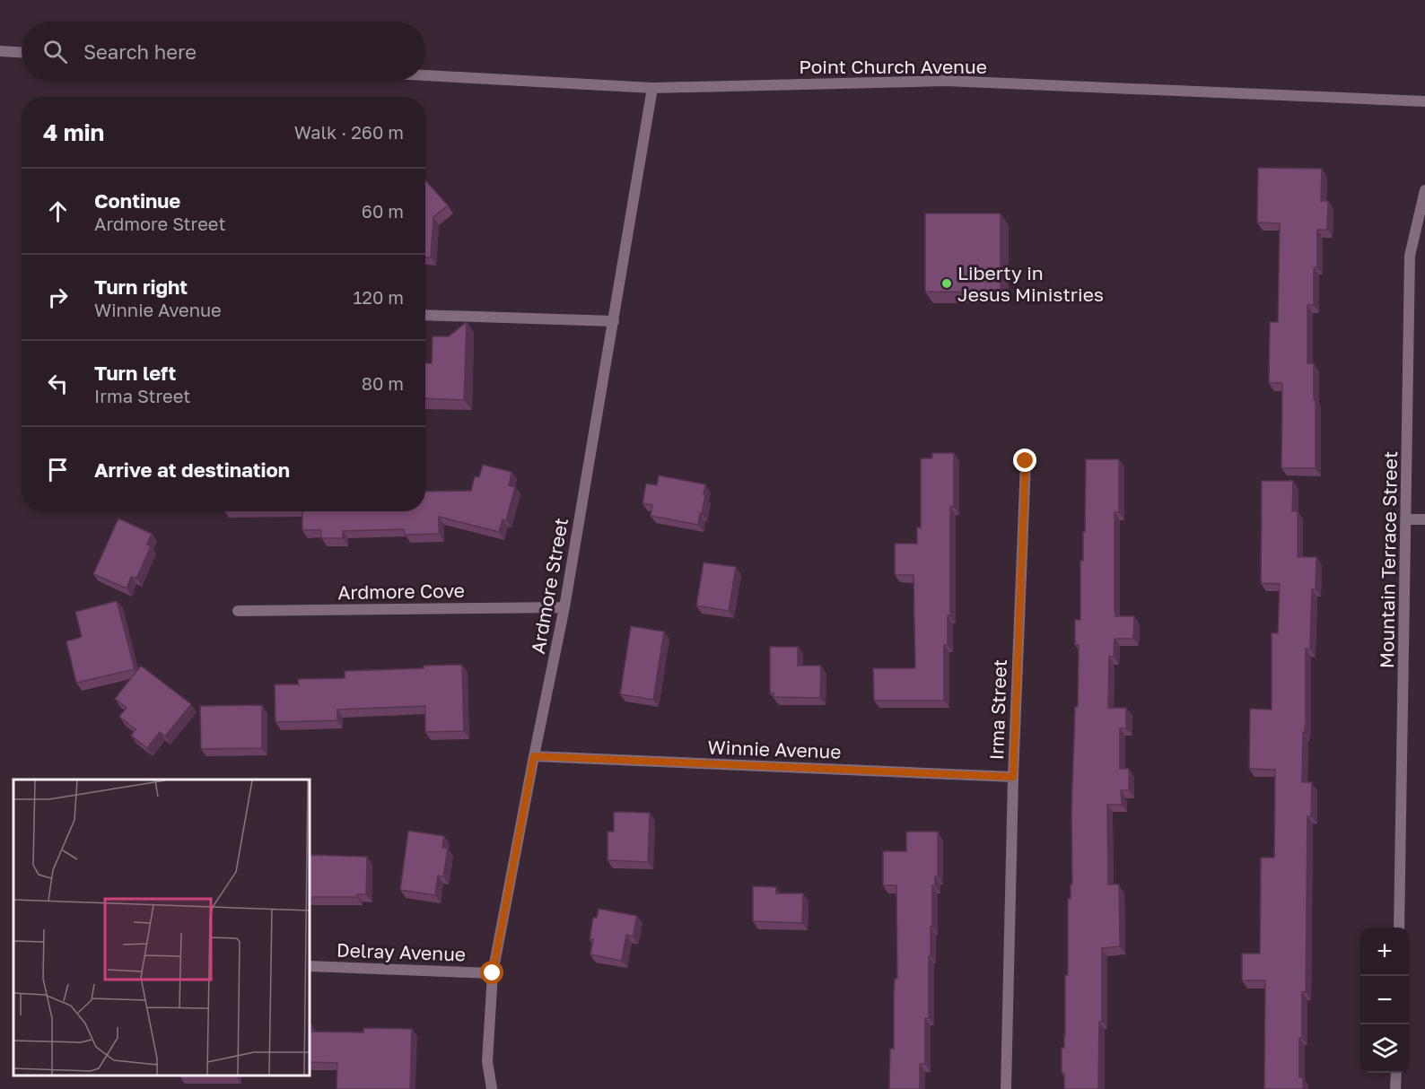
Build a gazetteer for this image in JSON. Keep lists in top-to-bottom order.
{
  "streets": {
    "street": [
      "Point Church Avenue",
      "Mountain Terrace Street",
      "Ardmore Street",
      "Ardmore Cove",
      "Irma Street",
      "Winnie Avenue",
      "Delray Avenue"
    ]
  },
  "crossings": [
    ["Point Church Avenue", "Ardmore Street"],
    ["Ardmore Street", "Ardmore Cove"],
    ["Ardmore Street", "Winnie Avenue"],
    ["Ardmore Street", "Delray Avenue"],
    ["Irma Street", "Winnie Avenue"]
  ],
  "places": ["Liberty in Jesus Ministries"],
  "page": {
    "search": "Search here",
    "heading": ["4 min", "Walk · 260 m"],
    "list": [
      ["Continue", "Ardmore Street", "60 m"],
      ["Turn right", "Winnie Avenue", "120 m"],
      ["Turn left", "Irma Street", "80 m"],
      "Arrive at destination"
    ],
    "map_buttons": ["+", "−"]
  }
}
